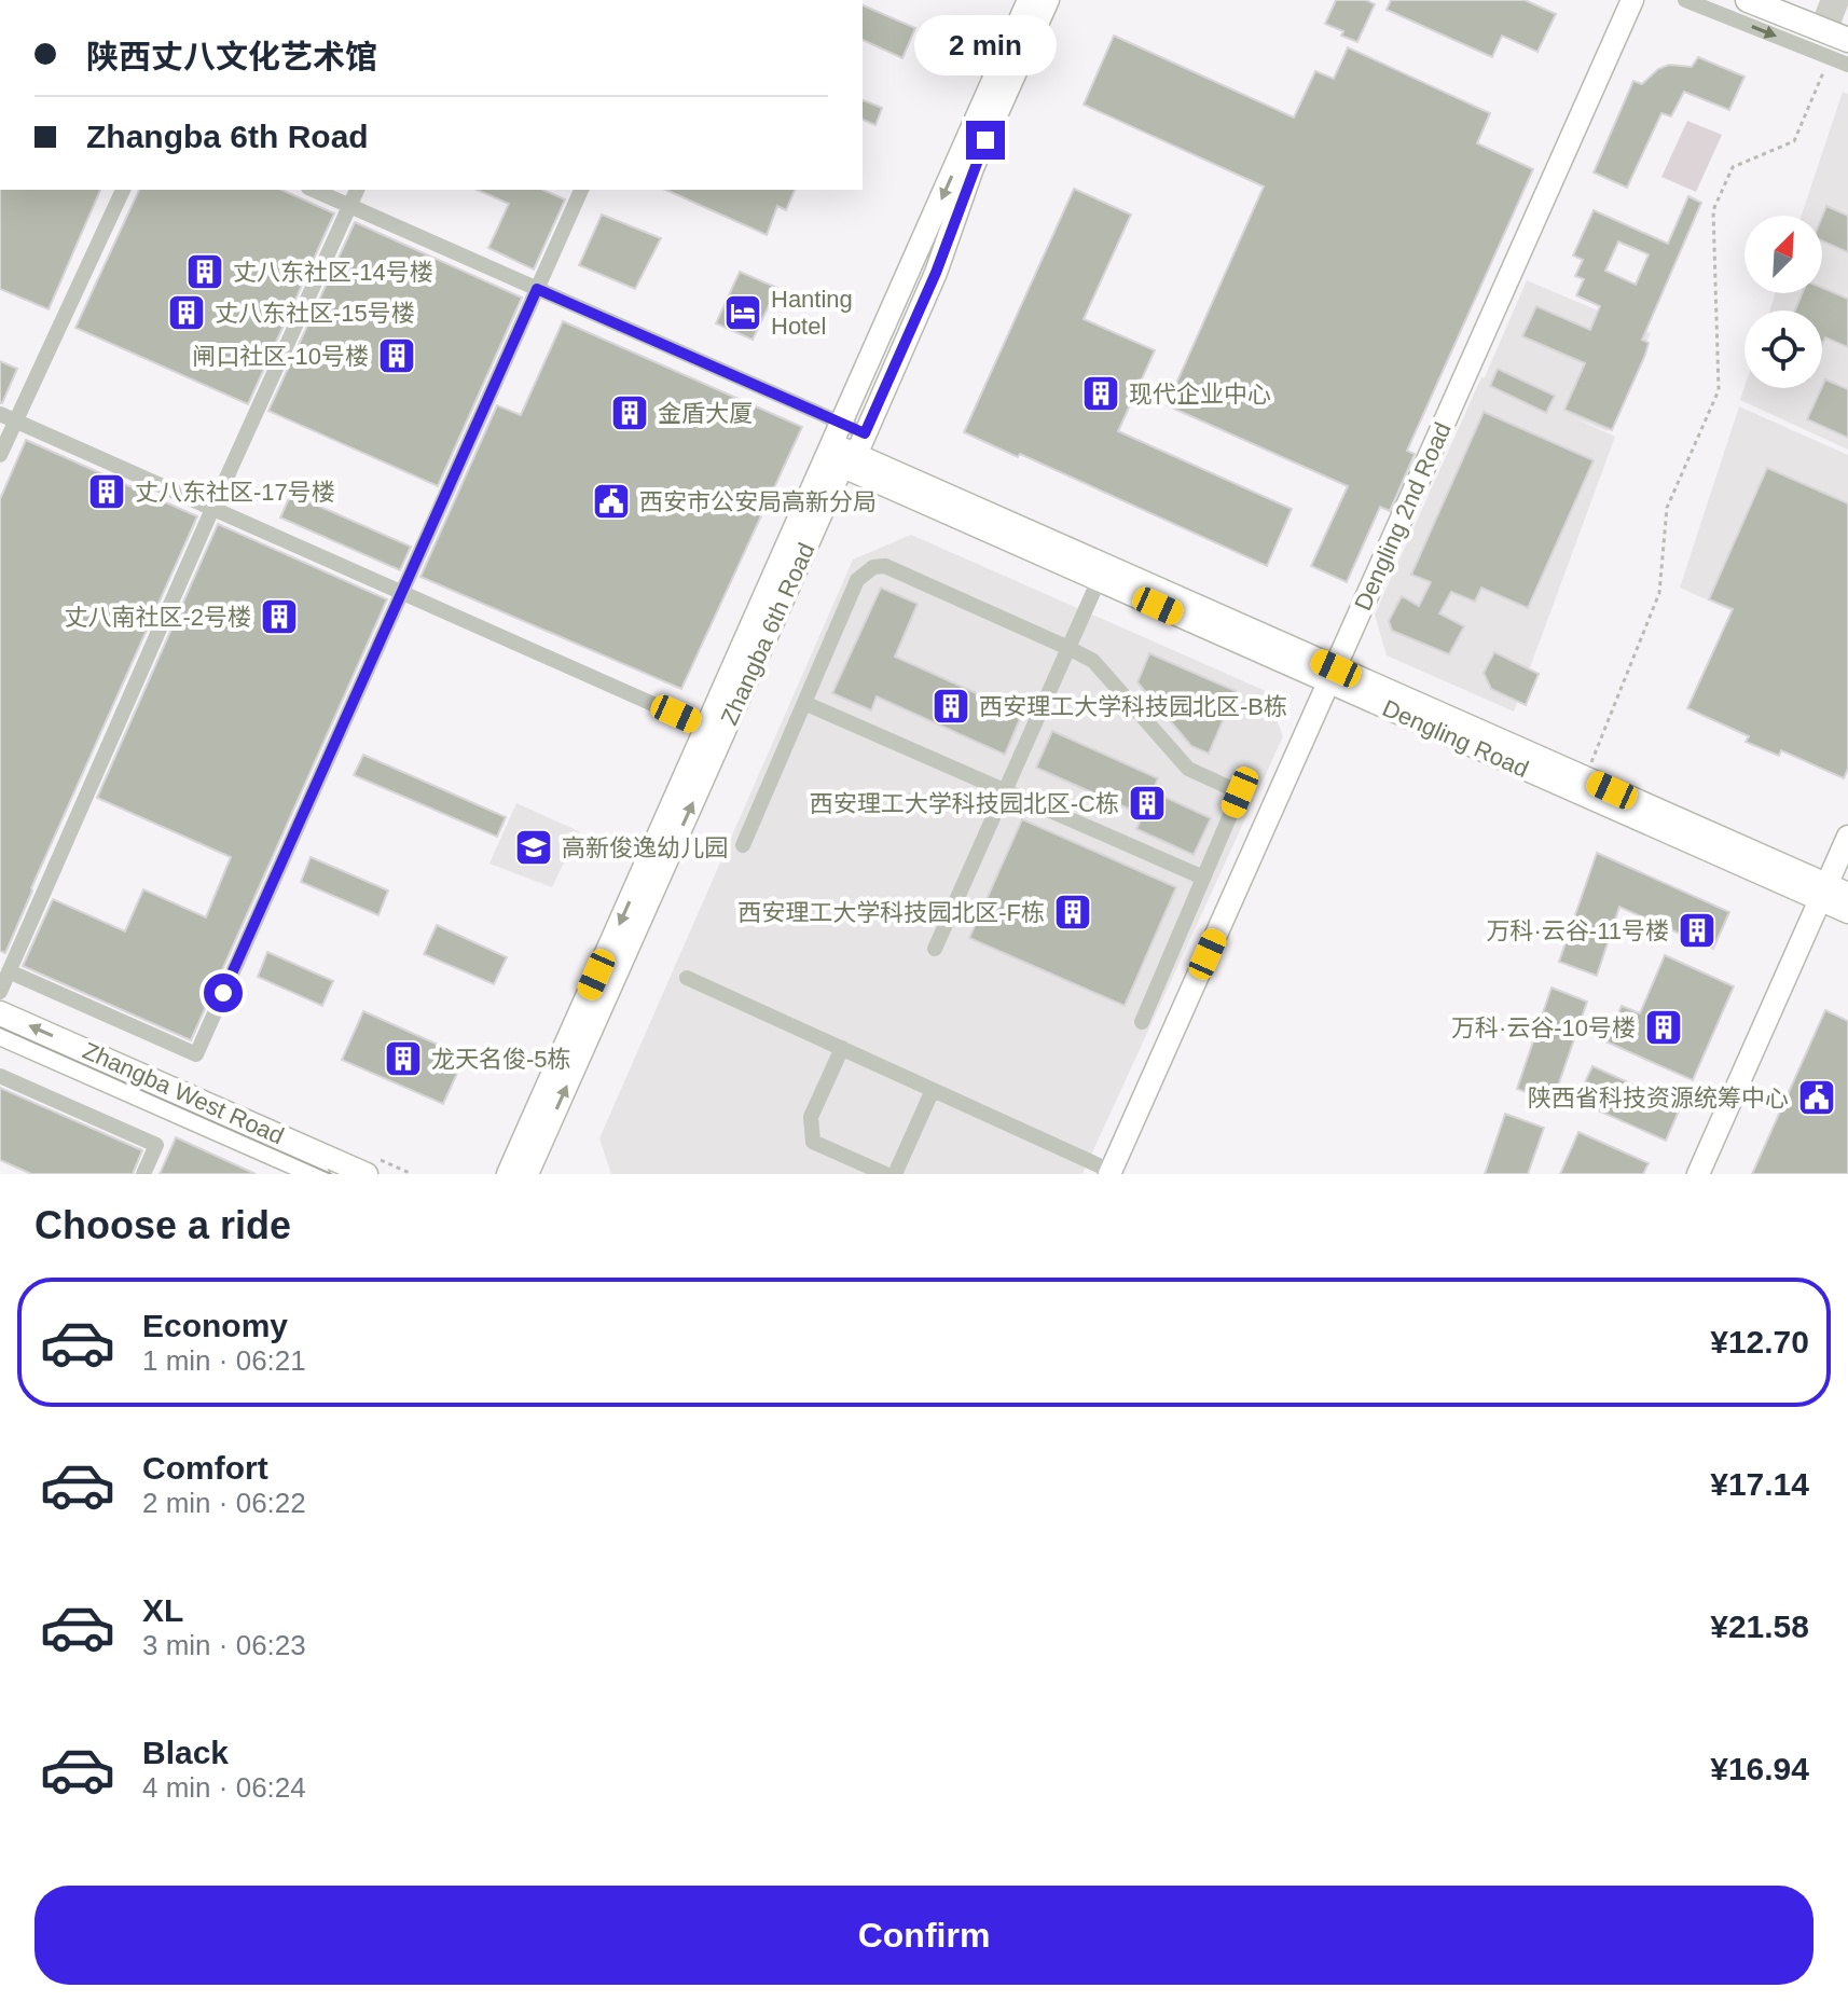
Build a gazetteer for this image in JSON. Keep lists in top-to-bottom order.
{
  "streets": {
    "street": [
      "Dengling 2nd Road",
      "Zhangba 6th Road",
      "Dengling Road",
      "Zhangba West Road"
    ]
  },
  "crossings": [
    ["Dengling 2nd Road", "Dengling Road"],
    ["Zhangba 6th Road", "Dengling Road"]
  ],
  "places": {
    "building": [
      "丈八东社区-14号楼",
      "丈八东社区-15号楼",
      "闸口社区-10号楼",
      "现代企业中心",
      "金盾大厦",
      "丈八东社区-17号楼",
      "丈八南社区-2号楼",
      "西安理工大学科技园北区-B栋",
      "西安理工大学科技园北区-C栋",
      "西安理工大学科技园北区-F栋",
      "万科·云谷-11号楼",
      "万科·云谷-10号楼",
      "龙天名俊-5栋"
    ],
    "hotel": ["Hanting Hotel"],
    "public building": ["西安市公安局高新分局", "陕西省科技资源统筹中心"],
    "school or university": ["高新俊逸幼儿园"]
  },
  "north": "top right",
  "page": {
    "banner": ["陕西丈八文化艺术馆", "Zhangba 6th Road"],
    "bubble": "2 min",
    "heading": "Choose a ride",
    "list": [
      {
        "name": "Economy",
        "note": "1 min · 06:21",
        "value": "¥12.70"
      },
      {
        "name": "Comfort",
        "note": "2 min · 06:22",
        "value": "¥17.14"
      },
      {
        "name": "XL",
        "note": "3 min · 06:23",
        "value": "¥21.58"
      },
      {
        "name": "Black",
        "note": "4 min · 06:24",
        "value": "¥16.94"
      }
    ],
    "buttons": "Confirm"
  }
}
